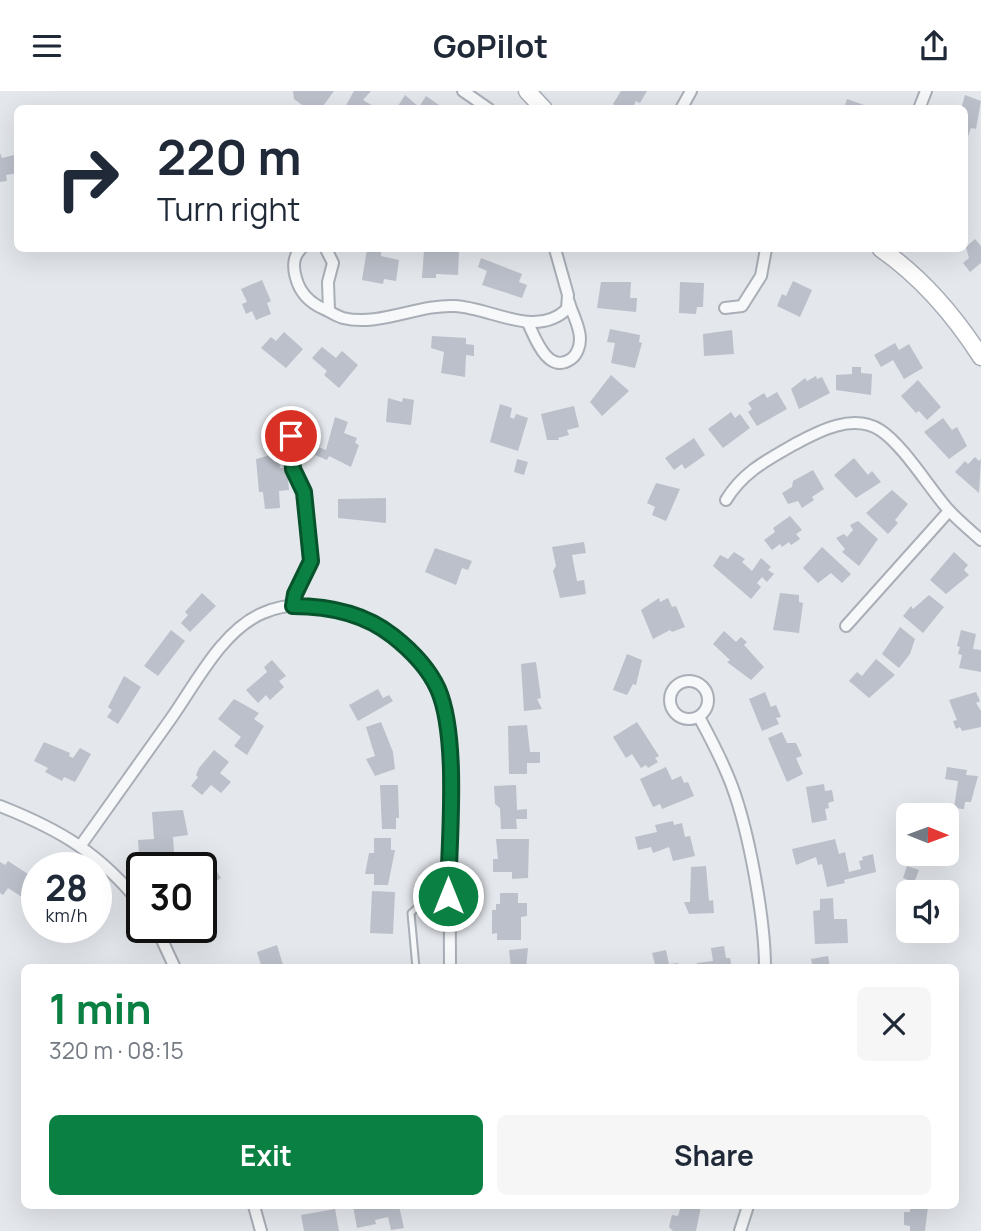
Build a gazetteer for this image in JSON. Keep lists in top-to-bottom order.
{
  "north": "right",
  "page": {
    "header": "GoPilot",
    "turn": ["220 m", "Turn right"],
    "speed": "28 km/h",
    "limit": "30",
    "heading": ["1 min", "320 m · 08:15"],
    "buttons": ["Exit", "Share"]
  }
}
